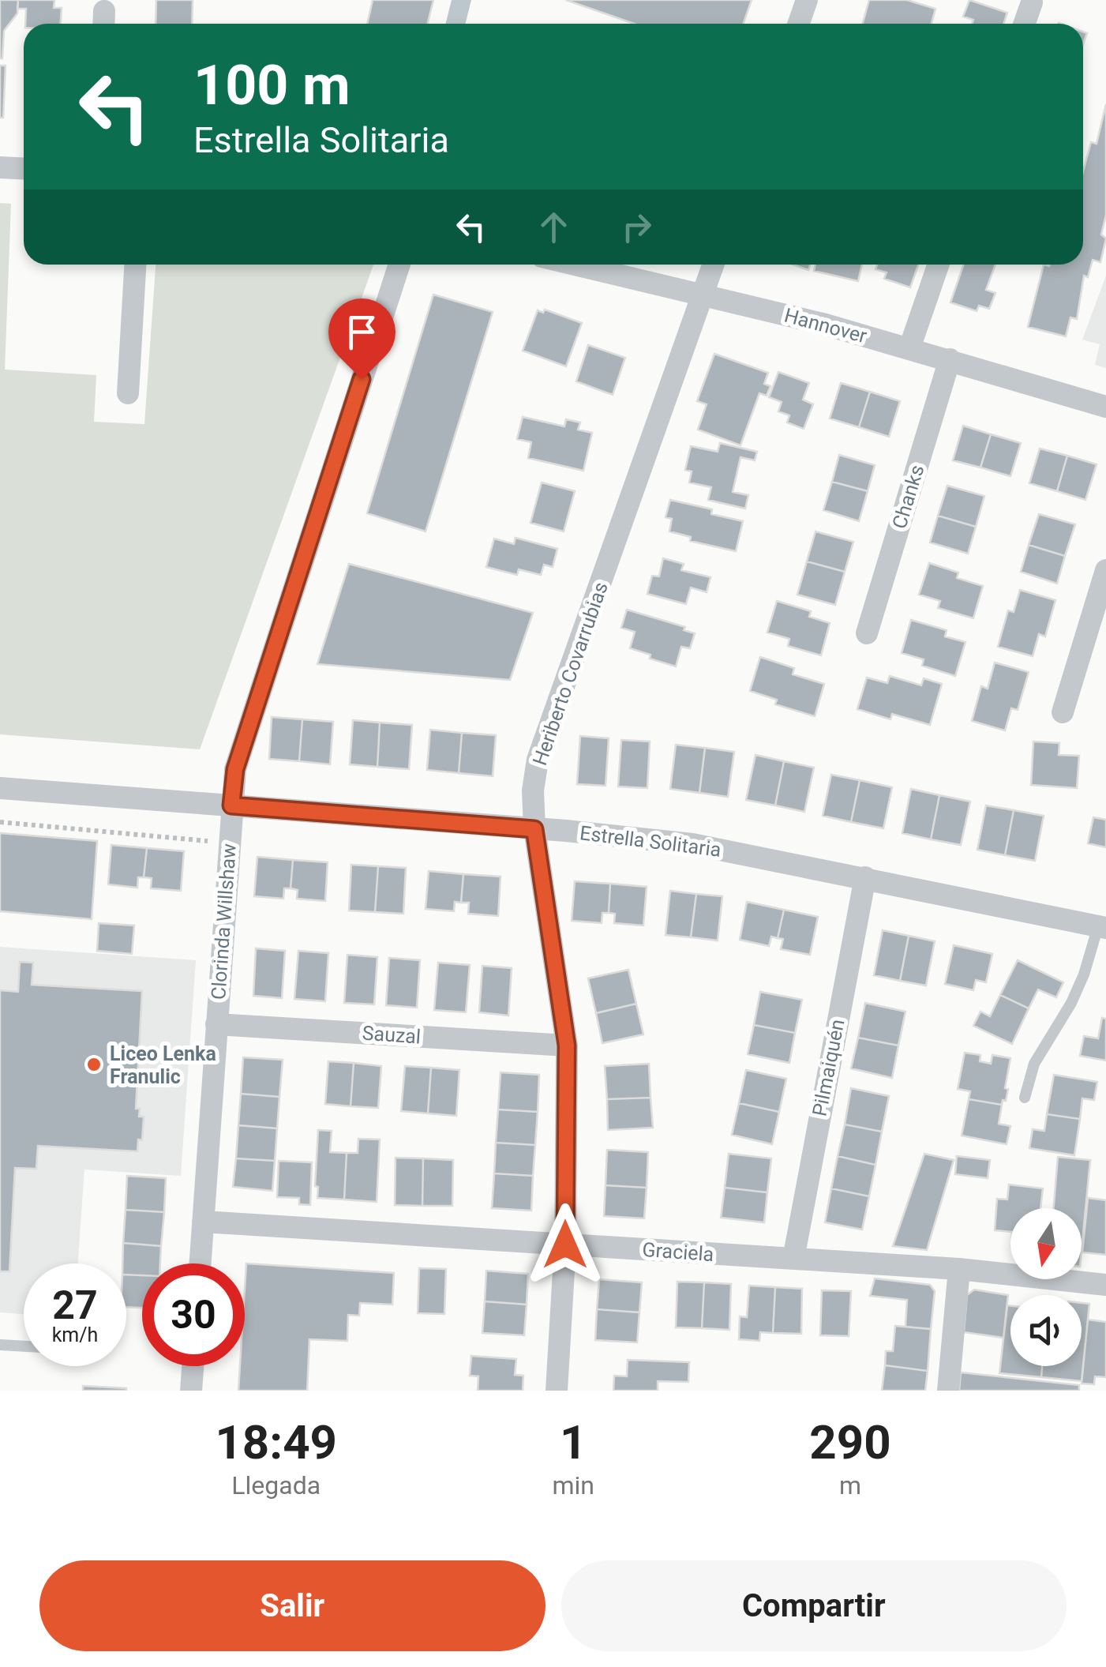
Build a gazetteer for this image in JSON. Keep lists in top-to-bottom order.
{
  "streets": {
    "street": [
      "Hannover",
      "Chanks",
      "Heriberto Covarrubias",
      "Estrella Solitaria",
      "Clorinda Willshaw",
      "Sauzal",
      "Pilmaiquén",
      "Graciela"
    ]
  },
  "crossings": [
    ["Hannover", "Chanks"],
    ["Hannover", "Heriberto Covarrubias"],
    ["Heriberto Covarrubias", "Estrella Solitaria"],
    ["Heriberto Covarrubias", "Sauzal"],
    ["Heriberto Covarrubias", "Graciela"],
    ["Estrella Solitaria", "Clorinda Willshaw"],
    ["Estrella Solitaria", "Pilmaiquén"],
    ["Clorinda Willshaw", "Sauzal"],
    ["Clorinda Willshaw", "Graciela"],
    ["Pilmaiquén", "Graciela"]
  ],
  "places": ["Liceo Lenka Franulic"],
  "north": "bottom",
  "page": {
    "turn": ["100 m", "Estrella Solitaria"],
    "speed": "27 km/h",
    "limit": "30",
    "eta": [
      "18:49",
      "Llegada",
      "1",
      "min",
      "290",
      "m"
    ],
    "buttons": ["Salir", "Compartir"]
  }
}
